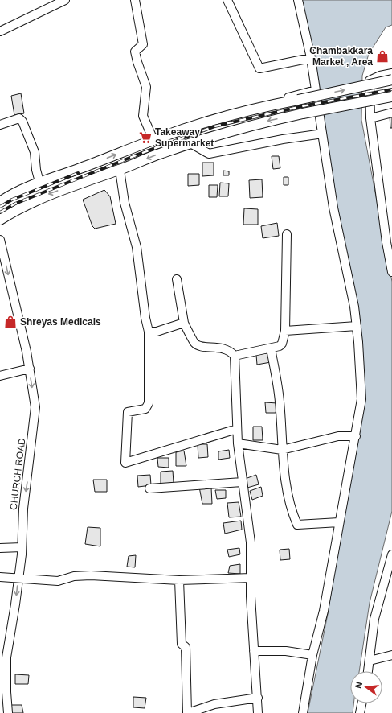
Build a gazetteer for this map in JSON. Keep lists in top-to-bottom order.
{
  "streets": {
    "street": ["CHURCH ROAD"]
  },
  "one_way": ["CHURCH ROAD"],
  "places": {
    "shop": ["Chambakkara Market , Area", "Shreyas Medicals"],
    "supermarket": ["Takeaway Supermarket"]
  },
  "north": "left"
}
